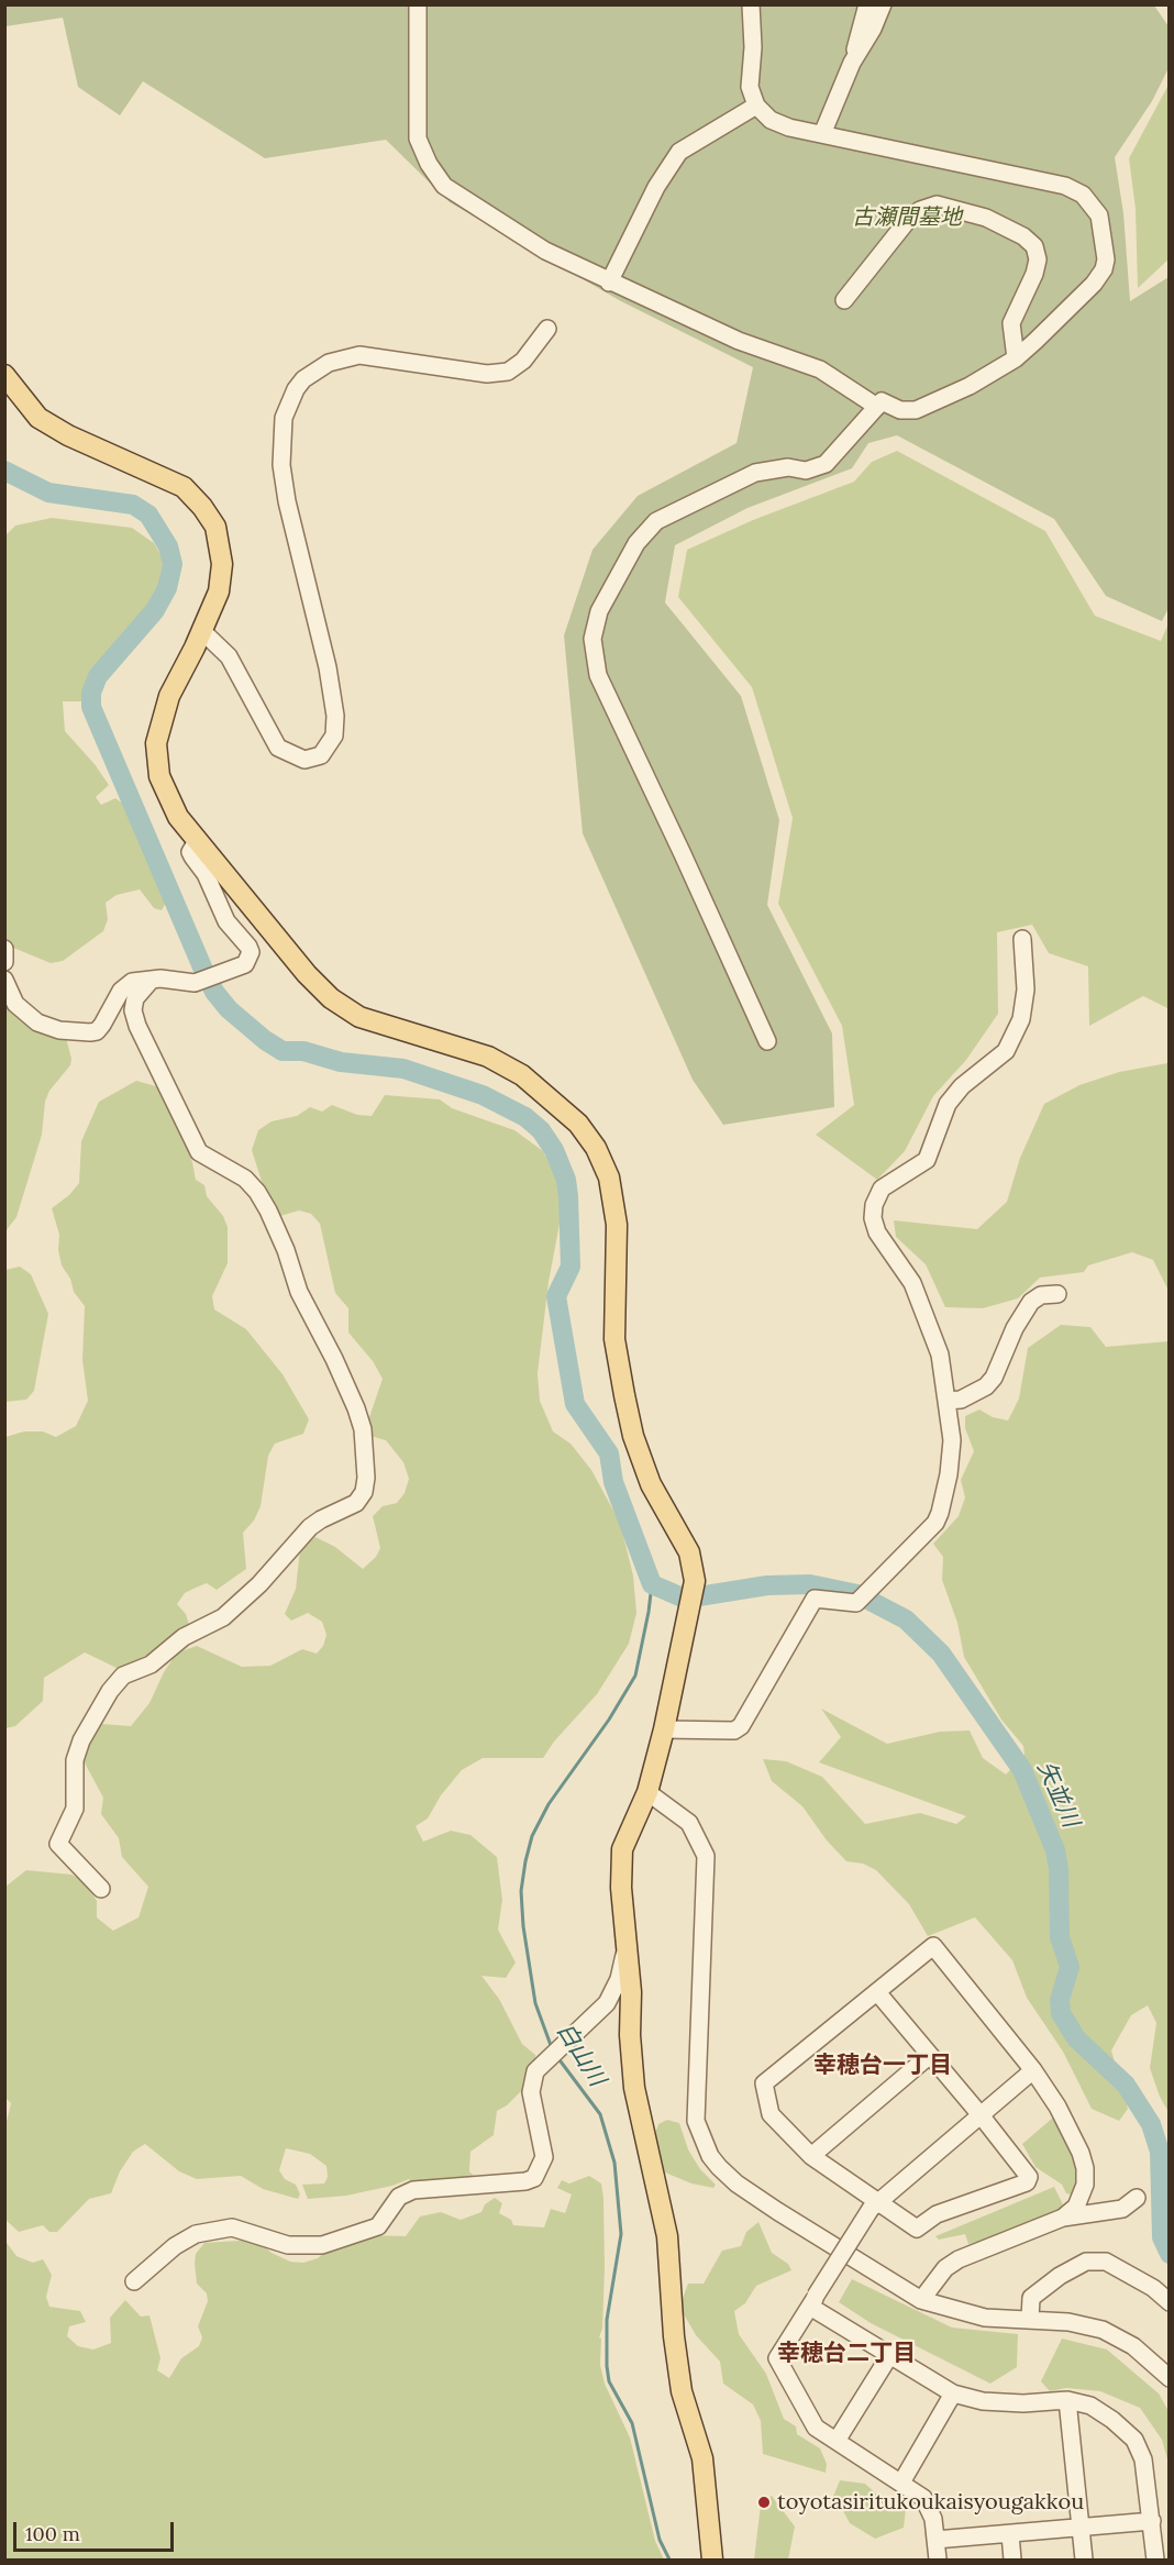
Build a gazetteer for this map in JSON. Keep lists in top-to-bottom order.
{
  "districts": ["幸穂台一丁目", "幸穂台二丁目"],
  "water": ["矢並川", "白山川"],
  "parks": ["古瀬間墓地"],
  "places": ["toyotasiritukoukaisyougakkou"],
  "scale_bar": "100 m"
}
